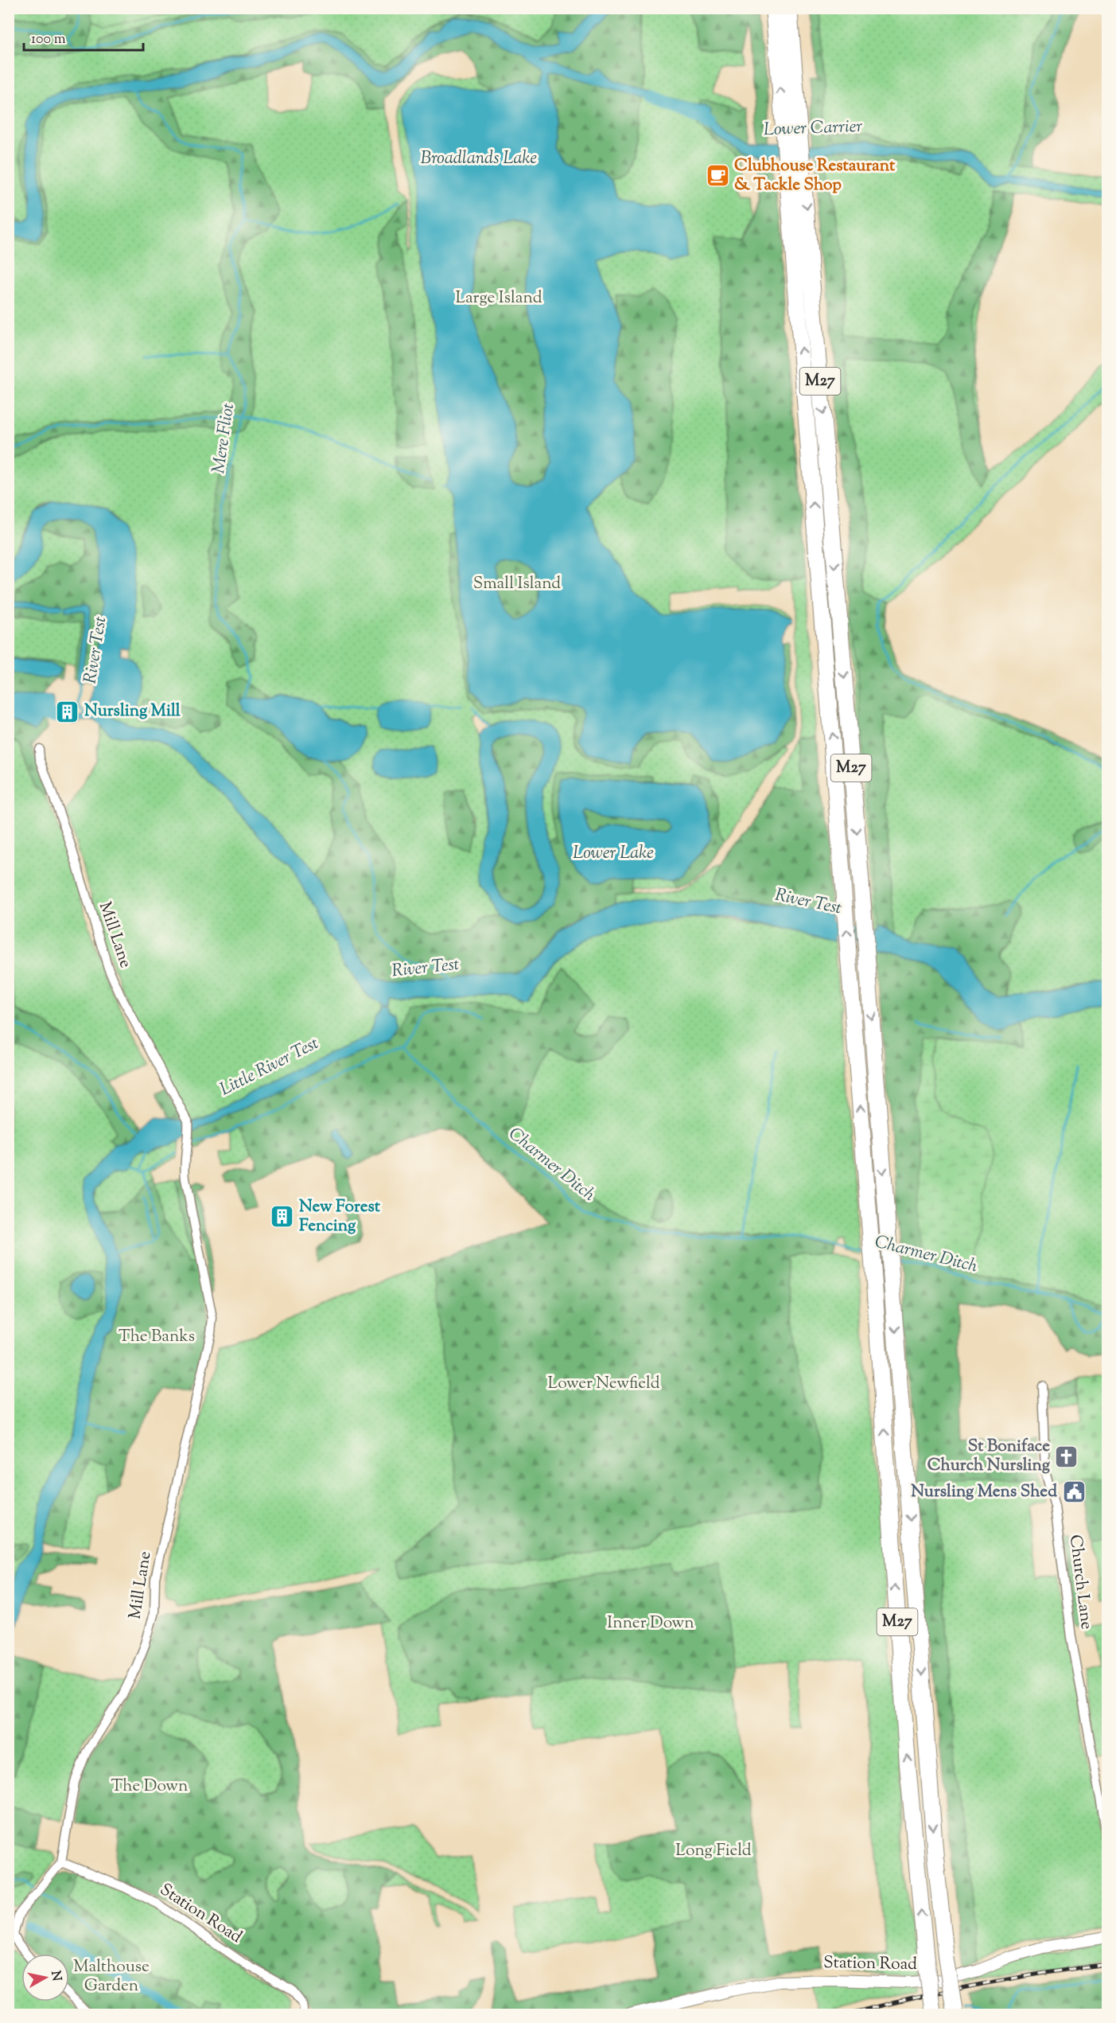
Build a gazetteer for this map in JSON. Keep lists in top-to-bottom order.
{
  "streets": {
    "highway": ["M27"],
    "street": ["Mill Lane", "Church Lane", "Station Road"]
  },
  "crossings": [
    ["Mill Lane", "Station Road"]
  ],
  "water": [
    "Lower Carrier",
    "Broadlands Lake",
    "Mere Fliot",
    "River Test",
    "Lower Lake",
    "Little River Test",
    "Charmer Ditch"
  ],
  "parks": [
    "Large Island",
    "Small Island",
    "The Banks",
    "Lower Newfield",
    "Inner Down",
    "The Down",
    "Long Field",
    "Malthouse Garden"
  ],
  "places": {
    "cafe": ["Clubhouse Restaurant & Tackle Shop"],
    "building": ["Nursling Mill", "New Forest Fencing"],
    "church": ["St Boniface Church Nursling"],
    "public building": ["Nursling Mens Shed"]
  },
  "scale_bar": "100 m",
  "north": "right"
}
